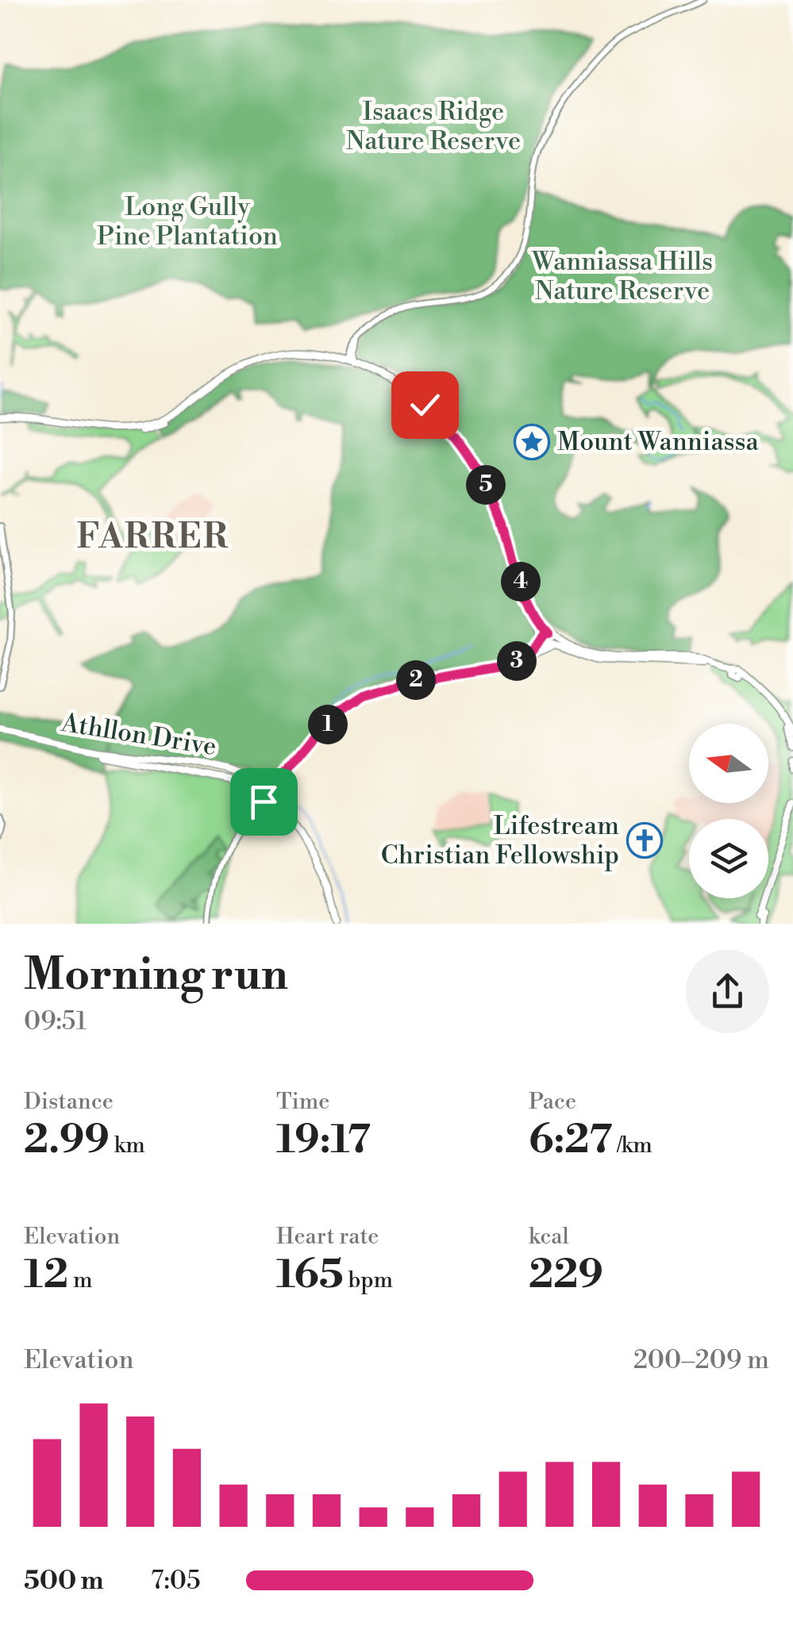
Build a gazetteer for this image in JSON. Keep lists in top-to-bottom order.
{
  "streets": {
    "main road": ["Athllon Drive"]
  },
  "districts": ["FARRER"],
  "parks": ["Isaacs Ridge Nature Reserve", "Long Gully Pine Plantation", "Wanniassa Hills Nature Reserve"],
  "places": {
    "place": ["Mount Wanniassa"],
    "church": ["Lifestream Christian Fellowship"]
  },
  "north": "left",
  "page": {
    "pins": [
      "5",
      "4",
      "3",
      "2",
      "1"
    ],
    "heading": ["Morning run", "09:51"],
    "stats": [
      ["Distance", "2.99 km"],
      ["Time", "19:17"],
      ["Pace", "6:27 /km"],
      ["Elevation", "12 m"],
      ["Heart rate", "165 bpm"],
      ["kcal", "229"]
    ],
    "chart": ["Elevation", "200–209 m"],
    "list": [
      {
        "name": "500 m",
        "note": "7:05"
      }
    ]
  }
}
